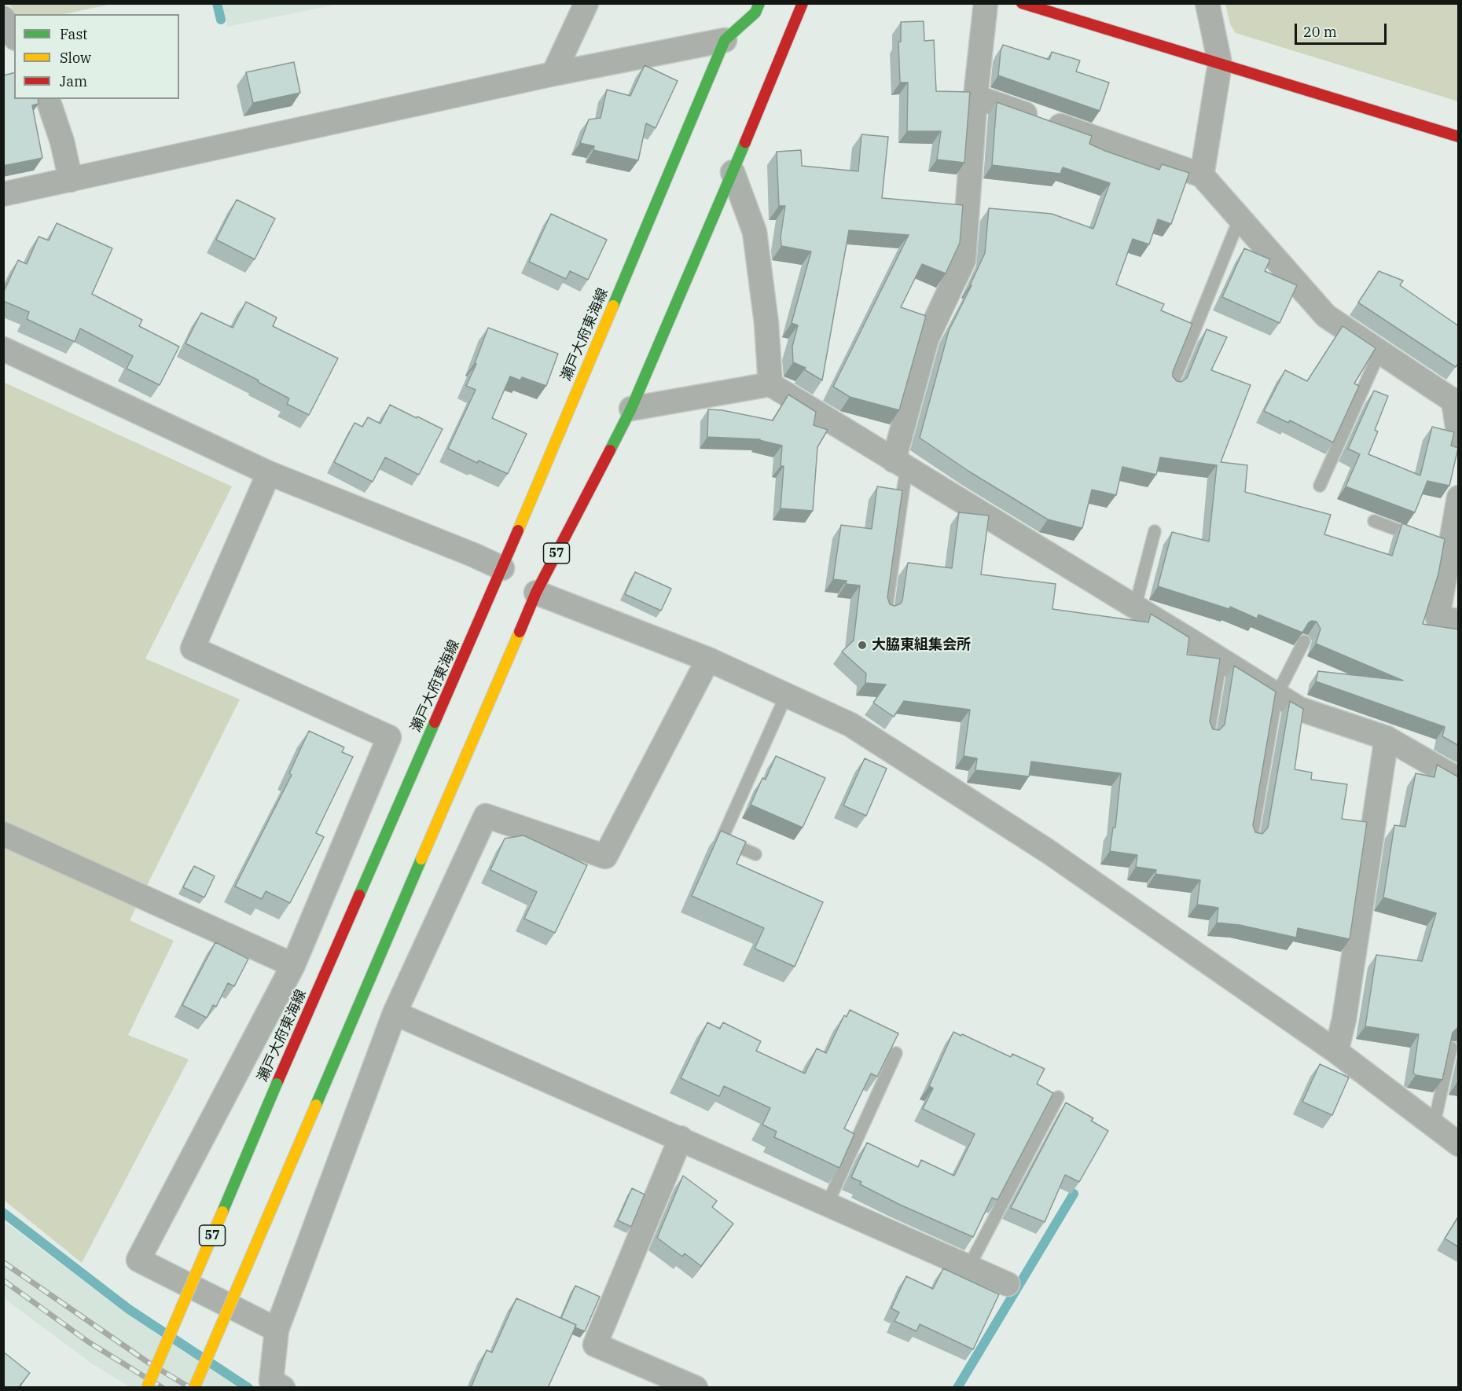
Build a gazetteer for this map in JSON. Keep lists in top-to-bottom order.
{
  "streets": {
    "main road": ["瀬戸大府東海線", "57"]
  },
  "places": ["大脇東組集会所"],
  "legend": ["Fast", "Slow", "Jam"],
  "scale_bar": "20 m"
}
